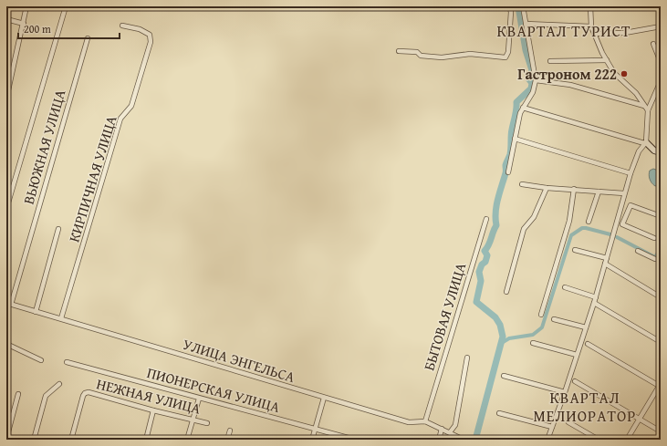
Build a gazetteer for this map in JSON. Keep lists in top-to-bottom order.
{
  "streets": {
    "street": [
      "ВЬЮЖНАЯ УЛИЦА",
      "КИРПИЧНАЯ УЛИЦА",
      "БЫТОВАЯ УЛИЦА",
      "УЛИЦА ЭНГЕЛЬСА",
      "ПИОНЕРСКАЯ УЛИЦА",
      "НЕЖНАЯ УЛИЦА"
    ]
  },
  "crossings": [
    ["ВЬЮЖНАЯ УЛИЦА", "УЛИЦА ЭНГЕЛЬСА"],
    ["КИРПИЧНАЯ УЛИЦА", "УЛИЦА ЭНГЕЛЬСА"],
    ["БЫТОВАЯ УЛИЦА", "УЛИЦА ЭНГЕЛЬСА"]
  ],
  "districts": ["КВАРТАЛ ТУРИСТ", "КВАРТАЛ МЕЛИОРАТОР"],
  "places": ["Гастроном 222"],
  "scale_bar": "200 m"
}
